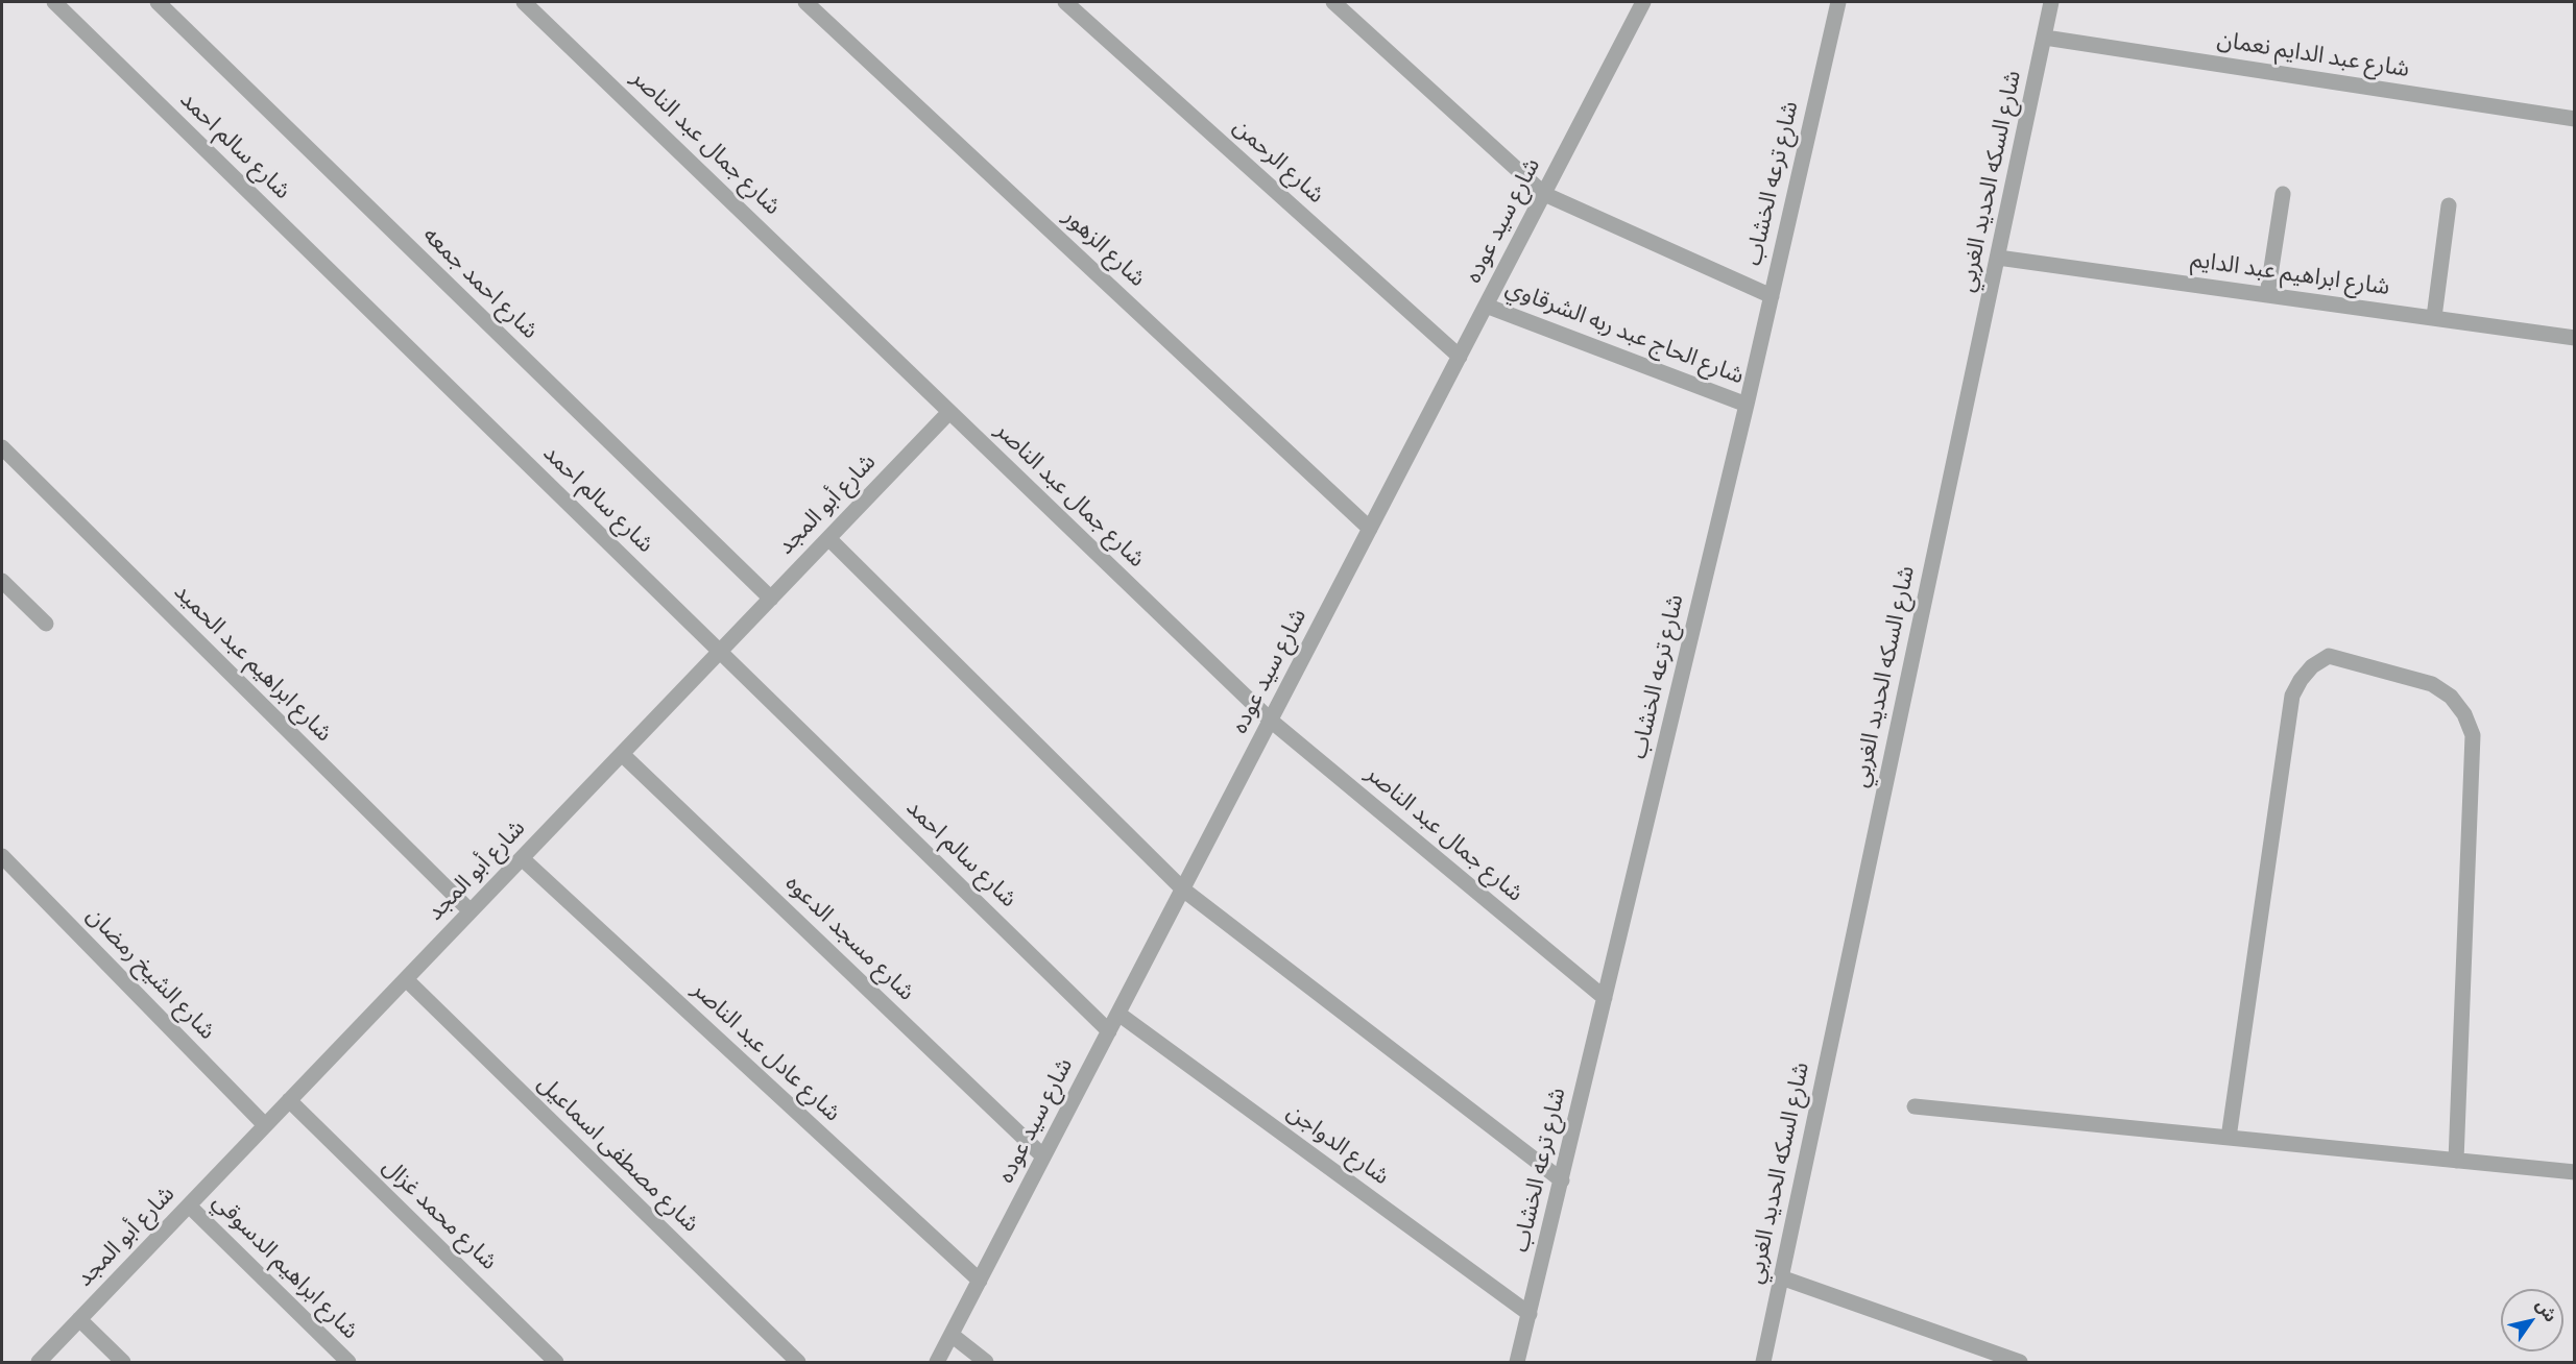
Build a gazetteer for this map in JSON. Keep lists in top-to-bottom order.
{
  "streets": {
    "street": [
      "شارع عبد الدايم نعمان",
      "شارع جمال عبد الناصر",
      "شارع سالم احمد",
      "شارع الرحمن",
      "شارع السكه الحديد الغربي",
      "شارع ترعه الخشاب",
      "شارع سيد عوده",
      "شارع الزهور",
      "شارع ابراهيم عبد الدايم",
      "شارع احمد جمعه",
      "شارع الحاج عبد ربه الشرقاوي",
      "شارع أبو المجد",
      "شارع ابراهيم عبد الحميد",
      "شارع مسجد الدعوه",
      "شارع الشيخ رمضان",
      "شارع عادل عبد الناصر",
      "شارع الدواجن",
      "شارع مصطفى اسماعيل",
      "شارع محمد غزال",
      "شارع ابراهيم الدسوقي"
    ]
  },
  "crossings": [
    ["شارع عبد الدايم نعمان", "شارع السكه الحديد الغربي"],
    ["شارع جمال عبد الناصر", "شارع ترعه الخشاب"],
    ["شارع جمال عبد الناصر", "شارع سيد عوده"],
    ["شارع جمال عبد الناصر", "شارع أبو المجد"],
    ["شارع سالم احمد", "شارع سيد عوده"],
    ["شارع سالم احمد", "شارع أبو المجد"],
    ["شارع الرحمن", "شارع سيد عوده"],
    ["شارع السكه الحديد الغربي", "شارع ابراهيم عبد الدايم"],
    ["شارع ترعه الخشاب", "شارع الحاج عبد ربه الشرقاوي"],
    ["شارع ترعه الخشاب", "شارع الدواجن"],
    ["شارع سيد عوده", "شارع الزهور"],
    ["شارع سيد عوده", "شارع الحاج عبد ربه الشرقاوي"],
    ["شارع سيد عوده", "شارع مسجد الدعوه"],
    ["شارع سيد عوده", "شارع عادل عبد الناصر"],
    ["شارع سيد عوده", "شارع الدواجن"],
    ["شارع احمد جمعه", "شارع أبو المجد"],
    ["شارع أبو المجد", "شارع ابراهيم عبد الحميد"],
    ["شارع أبو المجد", "شارع مسجد الدعوه"],
    ["شارع أبو المجد", "شارع الشيخ رمضان"],
    ["شارع أبو المجد", "شارع عادل عبد الناصر"],
    ["شارع أبو المجد", "شارع مصطفى اسماعيل"],
    ["شارع أبو المجد", "شارع محمد غزال"],
    ["شارع أبو المجد", "شارع ابراهيم الدسوقي"]
  ],
  "north": "top right"
}
